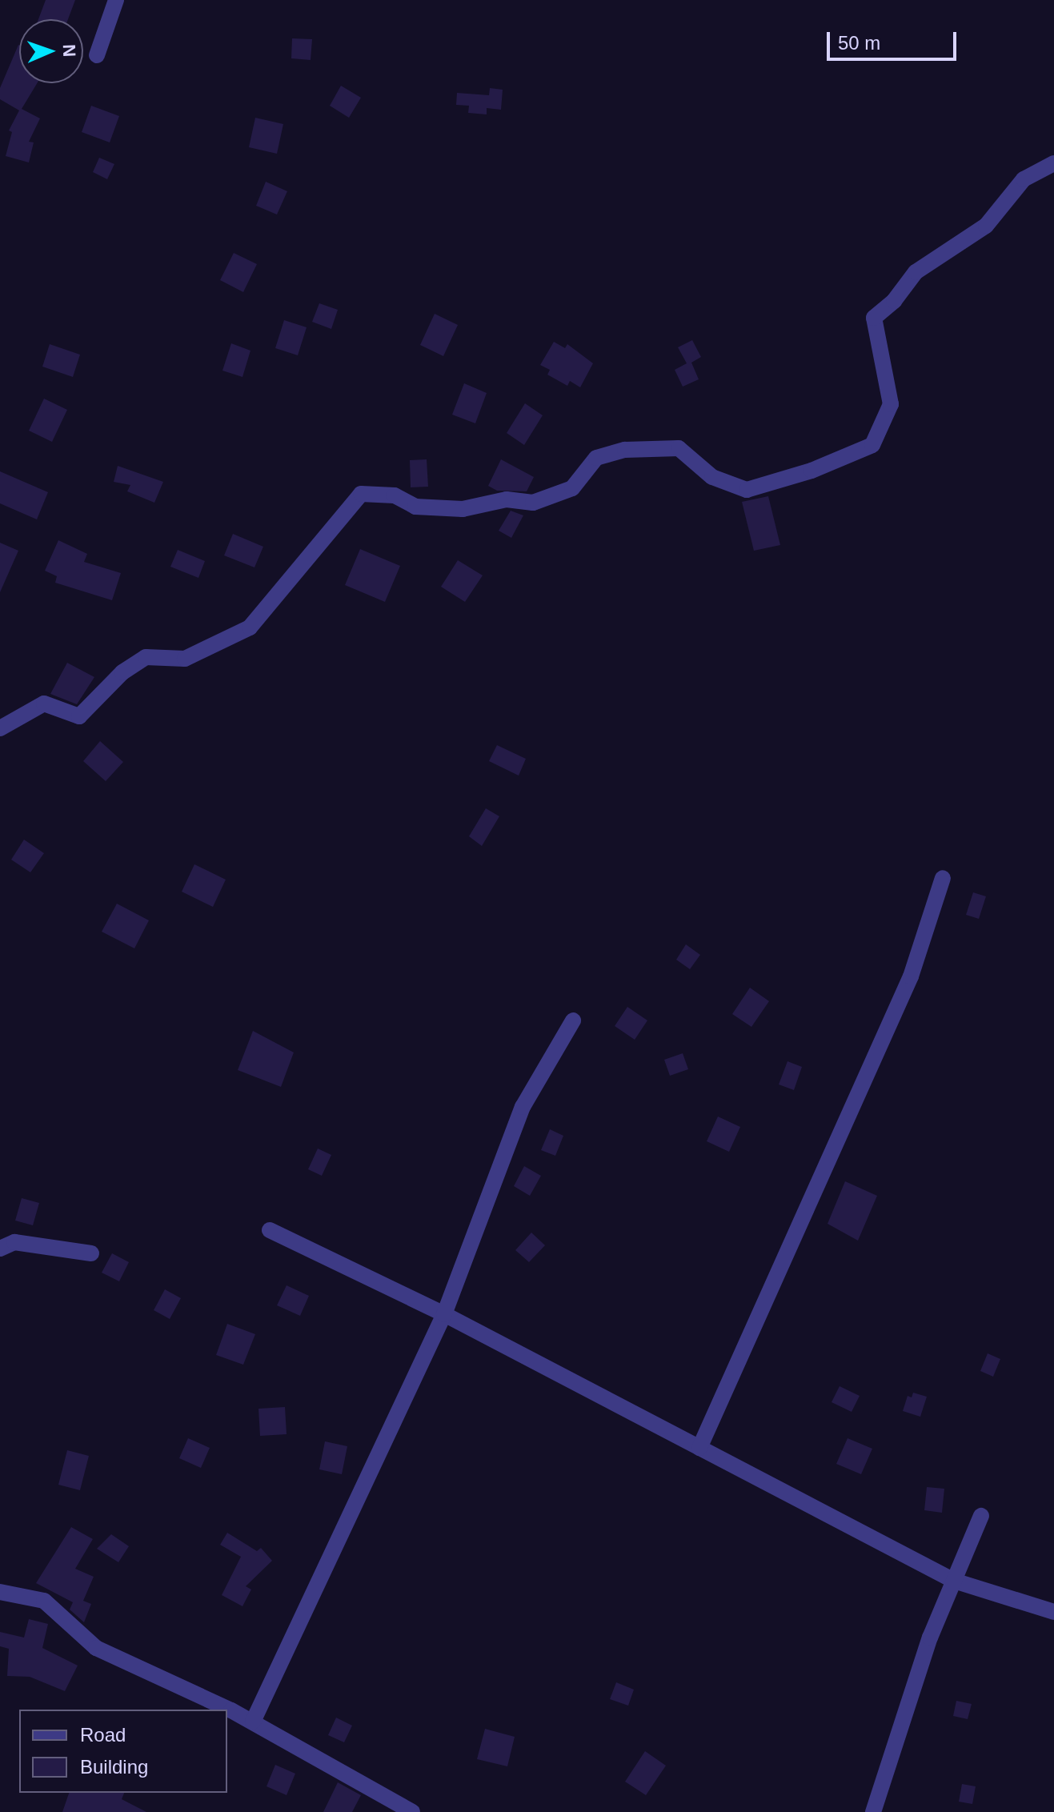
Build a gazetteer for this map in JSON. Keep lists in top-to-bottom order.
{
  "legend": ["Road", "Building"],
  "scale_bar": "50 m",
  "north": "right"
}
